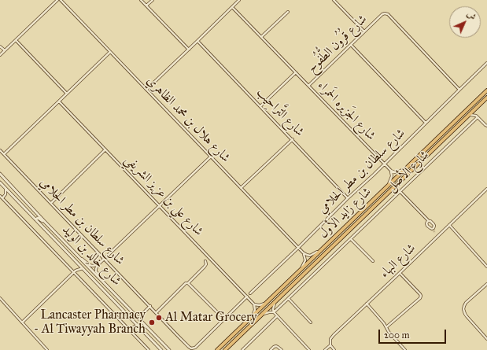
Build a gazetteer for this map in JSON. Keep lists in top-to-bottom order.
{
  "streets": {
    "main road": ["شارع زايد الأول"],
    "street": [
      "شارع قُرُون الطُّفُوح",
      "شارع الجَزيره الحَمراء",
      "شارع التَّراحِيب",
      "شارع هلال بن محمد الظاهري",
      "شارع سلطان بن مطر الحلامي",
      "شارع الأصل",
      "شارع علي بن عزيز الشريفي",
      "شارع خالِد بن الوليد",
      "شارع البهاء"
    ]
  },
  "crossings": [
    ["شارع قُرُون الطُّفُوح", "شارع الجَزيره الحَمراء"],
    ["شارع قُرُون الطُّفُوح", "شارع سلطان بن مطر الحلامي"],
    ["شارع الجَزيره الحَمراء", "شارع سلطان بن مطر الحلامي"],
    ["شارع التَّراحِيب", "شارع سلطان بن مطر الحلامي"],
    ["شارع هلال بن محمد الظاهري", "شارع سلطان بن مطر الحلامي"],
    ["شارع سلطان بن مطر الحلامي", "شارع علي بن عزيز الشريفي"]
  ],
  "places": ["Al Matar Grocery", "Lancaster Pharmacy - Al Tiwayyah Branch"],
  "scale_bar": "200 m",
  "north": "top right"
}
